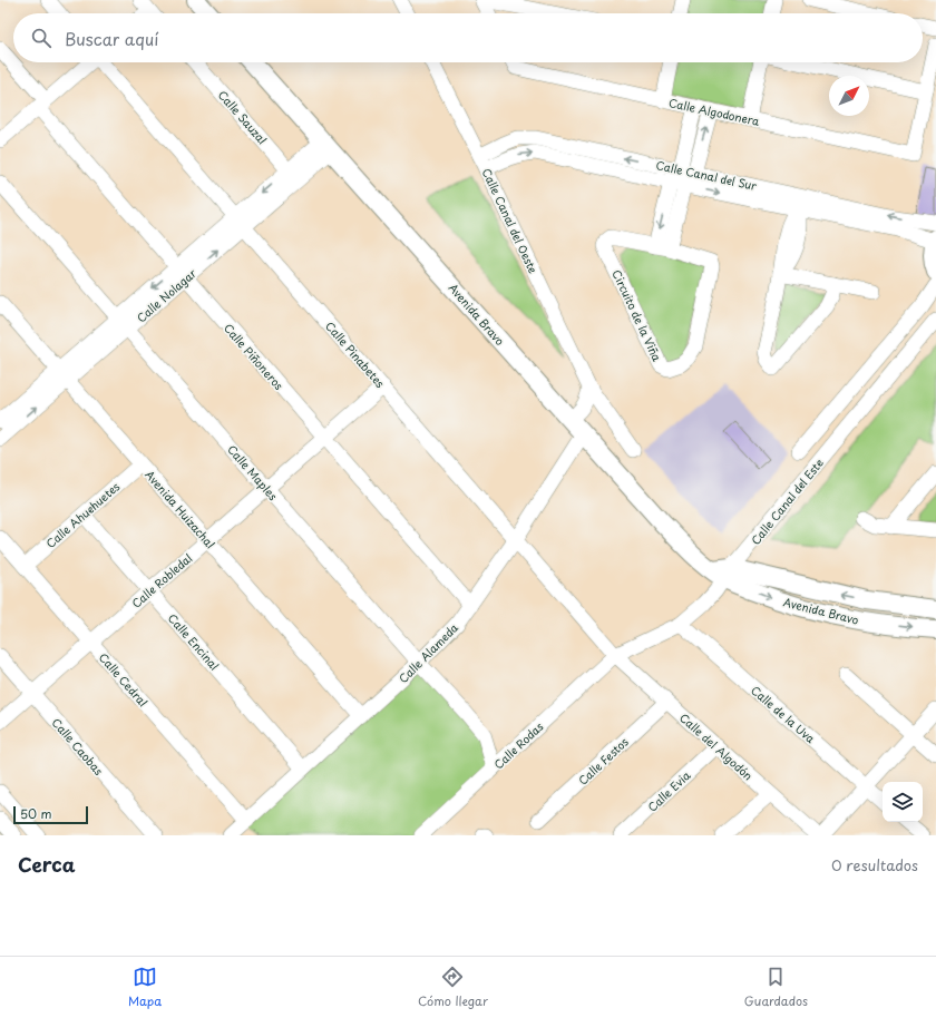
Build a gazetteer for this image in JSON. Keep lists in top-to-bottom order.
{
  "streets": {
    "main road": ["Avenida Bravo"],
    "street": [
      "Calle Algodonera",
      "Calle Sauzal",
      "Calle Canal del Sur",
      "Calle Canal del Oeste",
      "Calle Nolagar",
      "Circuito de la Viña",
      "Calle Pinabetes",
      "Calle Piñoneros",
      "Calle Maples",
      "Calle Canal del Este",
      "Avenida Huizachal",
      "Calle Ahuehuetes",
      "Calle Robledal",
      "Calle Encinal",
      "Calle Alameda",
      "Calle Cedral",
      "Calle de la Uva",
      "Calle Rodas",
      "Calle Caobas",
      "Calle del Algodón",
      "Calle Festos",
      "Calle Evia"
    ]
  },
  "crossings": [
    ["Calle Sauzal", "Calle Nolagar"],
    ["Calle Canal del Sur", "Calle Canal del Oeste"],
    ["Calle Nolagar", "Avenida Bravo"],
    ["Calle Nolagar", "Calle Pinabetes"],
    ["Calle Nolagar", "Calle Piñoneros"],
    ["Calle Nolagar", "Calle Maples"],
    ["Calle Nolagar", "Avenida Huizachal"],
    ["Avenida Bravo", "Calle Canal del Este"],
    ["Avenida Bravo", "Calle Alameda"],
    ["Calle Pinabetes", "Calle Canal del Este"],
    ["Calle Pinabetes", "Calle Robledal"],
    ["Calle Pinabetes", "Calle Alameda"],
    ["Calle Pinabetes", "Calle Rodas"],
    ["Calle Pinabetes", "Calle del Algodón"],
    ["Calle Piñoneros", "Calle Robledal"],
    ["Calle Piñoneros", "Calle Alameda"],
    ["Calle Maples", "Calle Robledal"],
    ["Calle Maples", "Calle Alameda"],
    ["Calle Maples", "Calle Rodas"],
    ["Calle Canal del Este", "Calle de la Uva"],
    ["Calle Canal del Este", "Calle Rodas"],
    ["Calle Canal del Este", "Calle del Algodón"],
    ["Avenida Huizachal", "Calle Ahuehuetes"],
    ["Avenida Huizachal", "Calle Robledal"],
    ["Avenida Huizachal", "Calle Alameda"],
    ["Calle Ahuehuetes", "Calle Encinal"],
    ["Calle Ahuehuetes", "Calle Cedral"],
    ["Calle Robledal", "Calle Encinal"],
    ["Calle Robledal", "Calle Cedral"],
    ["Calle Robledal", "Calle Caobas"],
    ["Calle Encinal", "Calle Alameda"],
    ["Calle Alameda", "Calle Cedral"],
    ["Calle Rodas", "Calle del Algodón"],
    ["Calle del Algodón", "Calle Festos"],
    ["Calle del Algodón", "Calle Evia"]
  ],
  "scale_bar": "50 m",
  "north": "top right",
  "page": {
    "search": "Buscar aquí",
    "scale": "50 m",
    "heading": ["Cerca", "0 resultados"],
    "nav": ["Mapa", "Cómo llegar", "Guardados"]
  }
}
